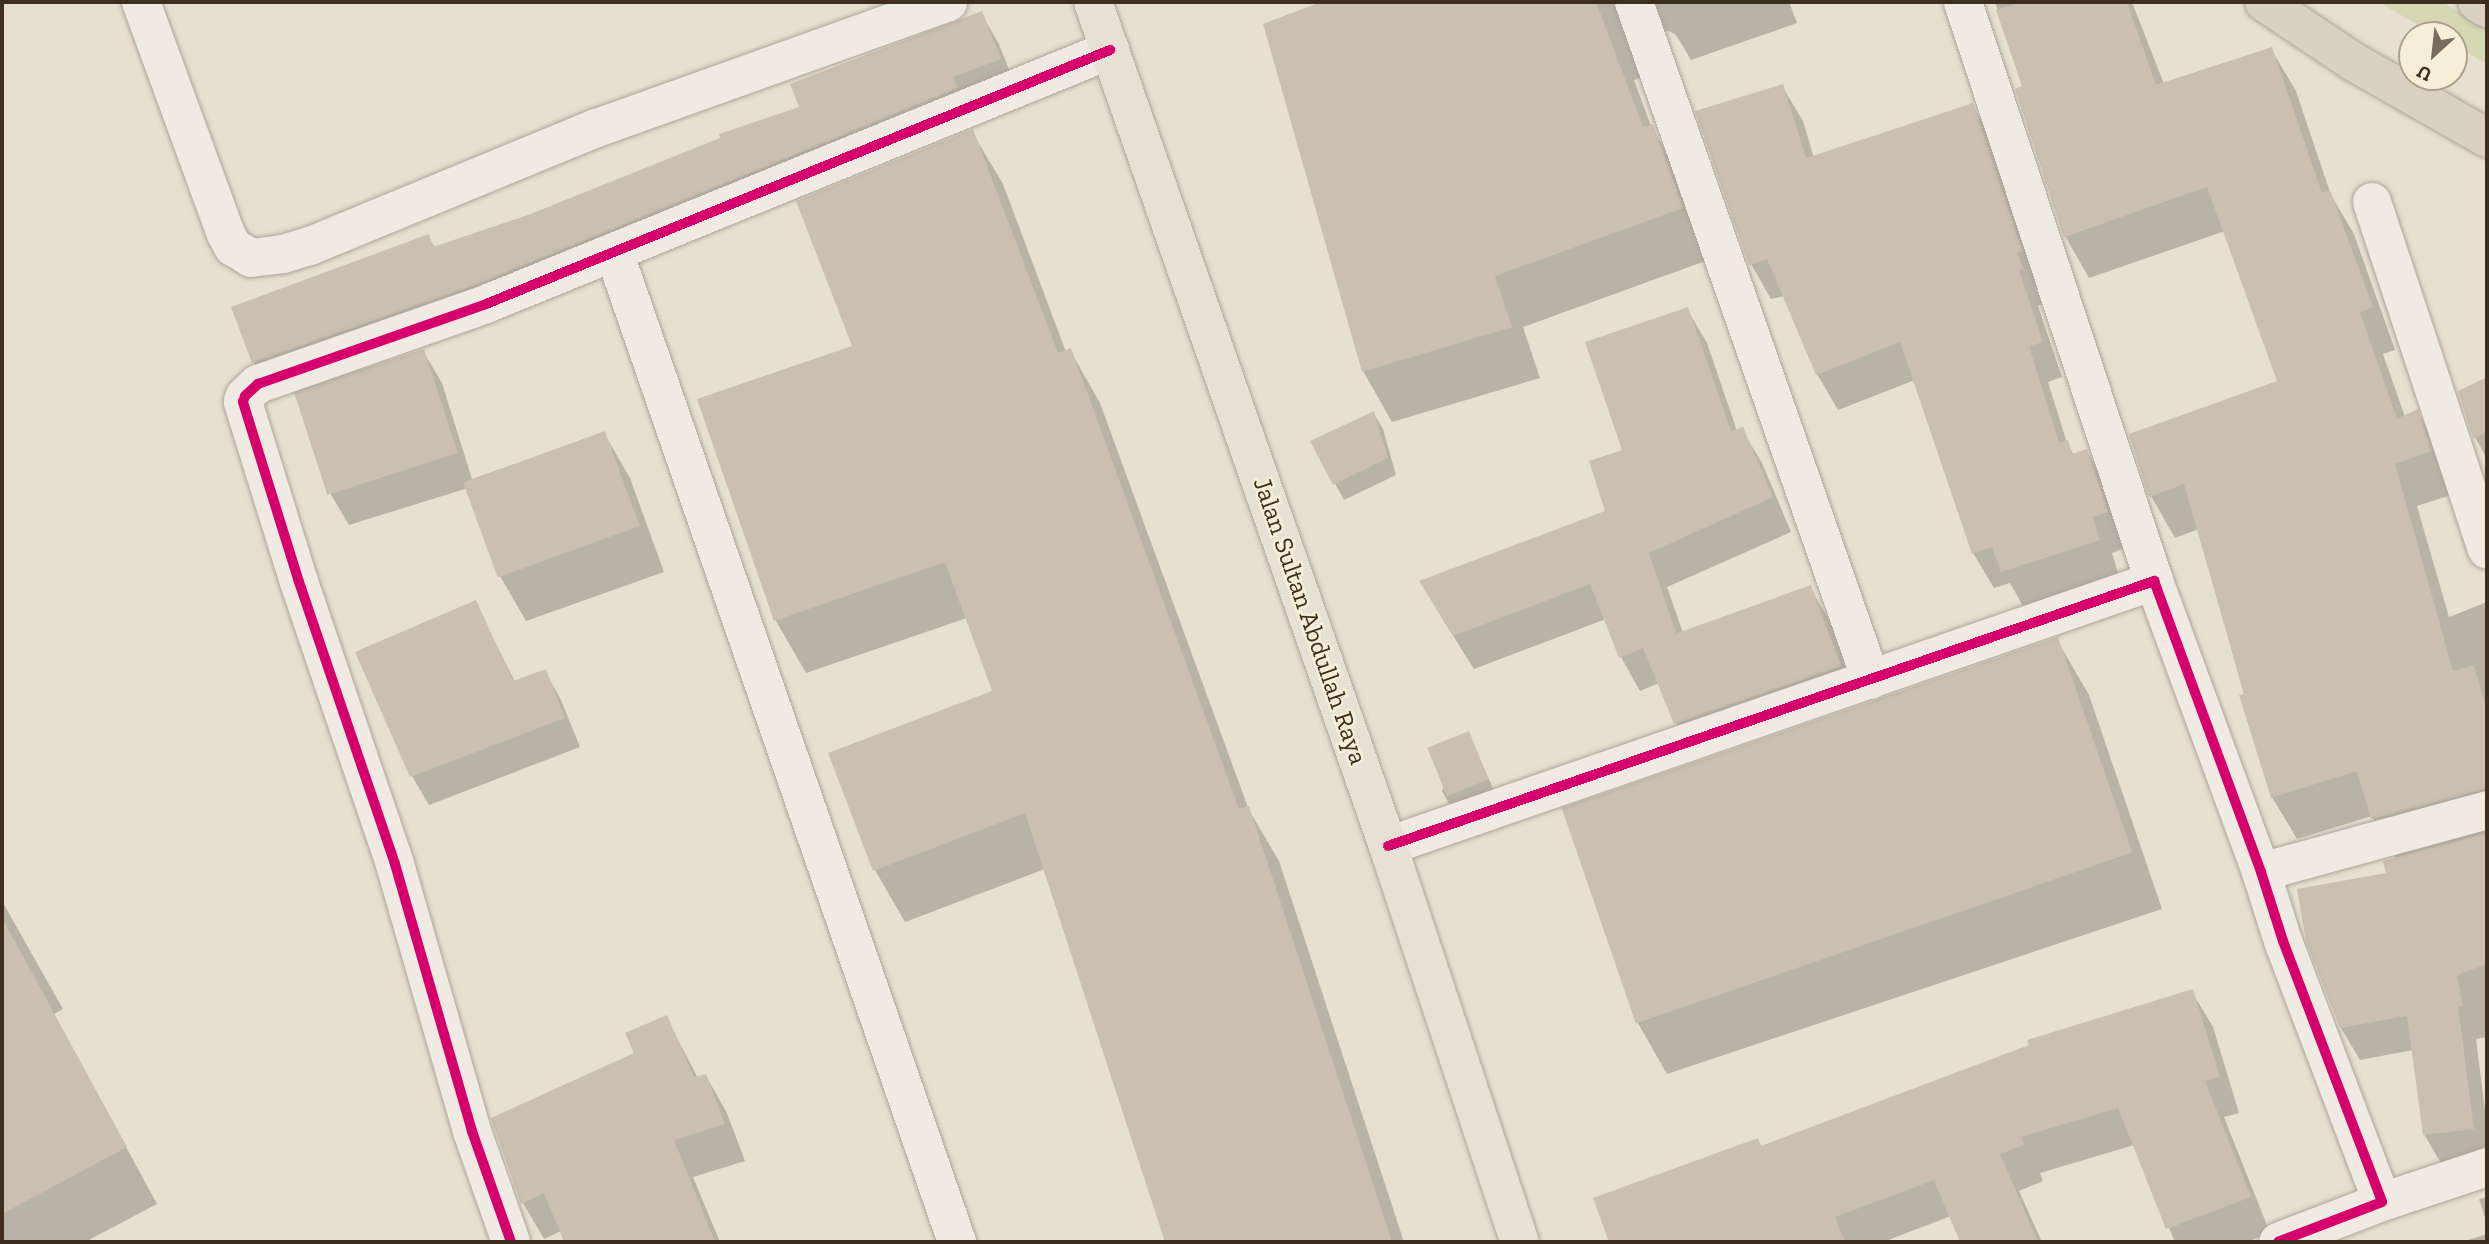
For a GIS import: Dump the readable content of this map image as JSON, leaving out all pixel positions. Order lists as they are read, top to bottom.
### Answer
{
  "streets": {
    "main road": ["Jalan Sultan Abdullah Raya"]
  },
  "north": "bottom left"
}
